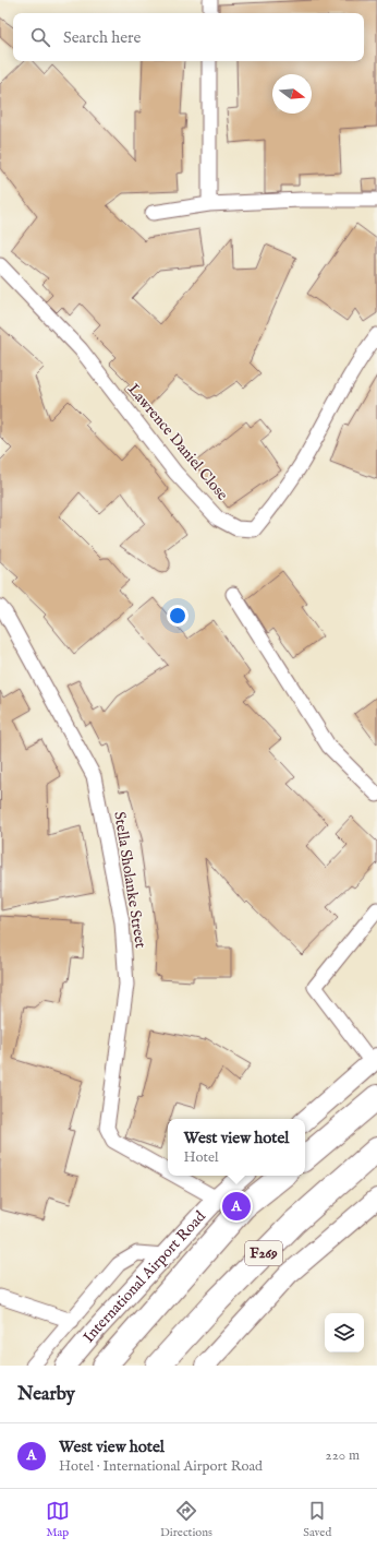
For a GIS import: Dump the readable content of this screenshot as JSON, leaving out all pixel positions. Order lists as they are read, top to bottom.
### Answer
{
  "streets": {
    "highway": ["F269", "International Airport Road"],
    "street": ["Lawrence Daniel Close", "Stella Sholanke Street"]
  },
  "crossings": [
    ["Stella Sholanke Street", "International Airport Road"]
  ],
  "north": "right",
  "page": {
    "search": "Search here",
    "popup": ["West view hotel", "Hotel"],
    "pins": "A",
    "heading": "Nearby",
    "list": [
      {
        "mark": "A",
        "name": "West view hotel",
        "note": "Hotel · International Airport Road",
        "value": "220 m"
      }
    ],
    "nav": ["Map", "Directions", "Saved"]
  }
}
